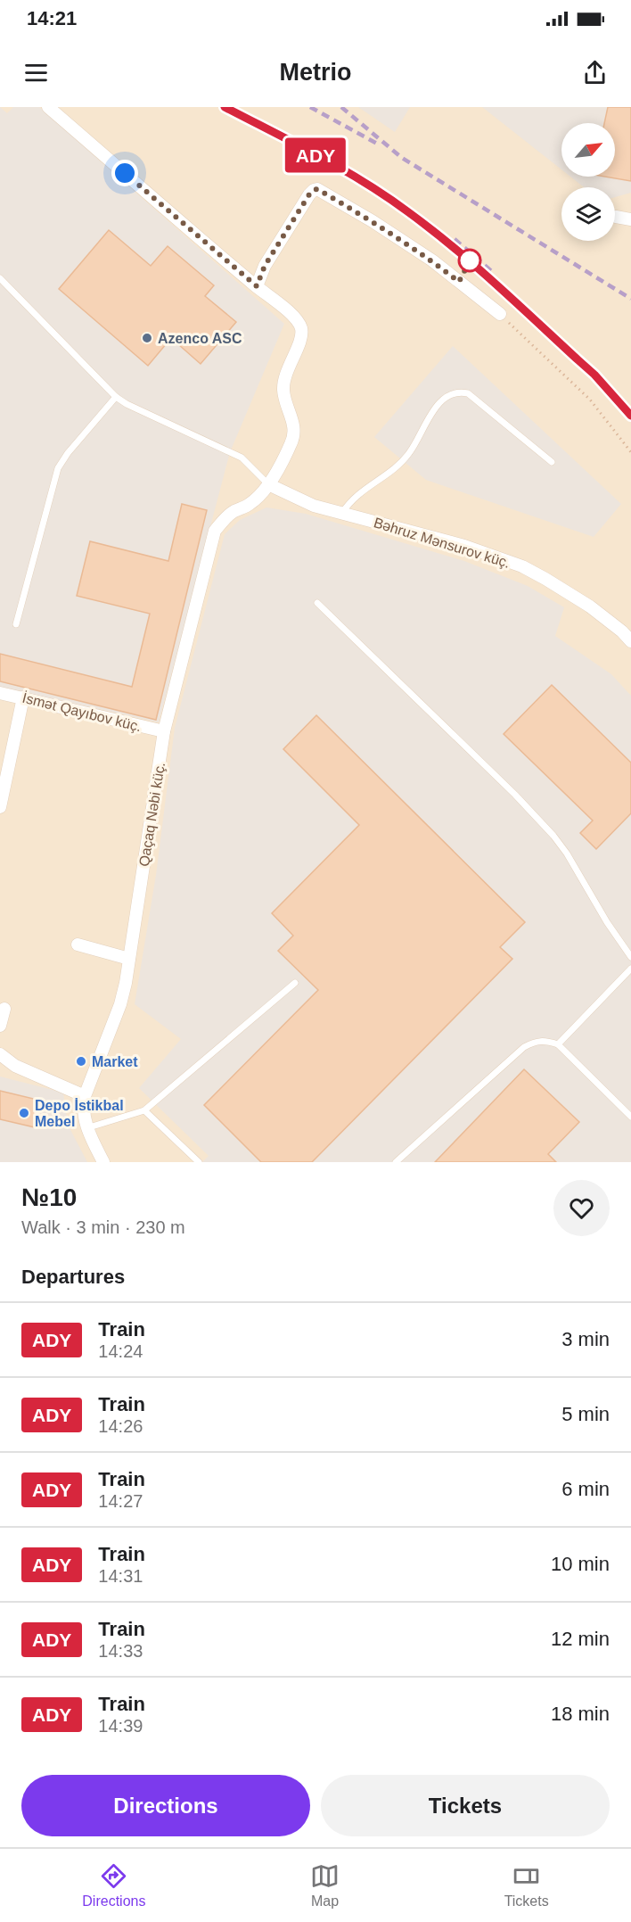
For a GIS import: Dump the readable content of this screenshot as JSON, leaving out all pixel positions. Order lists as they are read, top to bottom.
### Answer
{
  "streets": {
    "street": ["Bəhruz Mənsurov küç.", "İsmət Qayıbov küç.", "Qaçaq Nəbi küç."]
  },
  "crossings": [
    ["Bəhruz Mənsurov küç.", "Qaçaq Nəbi küç."],
    ["İsmət Qayıbov küç.", "Qaçaq Nəbi küç."]
  ],
  "places": ["Azenco ASC", "Market", "Depo İstikbal Mebel"],
  "north": "top right",
  "page": {
    "status": "14:21",
    "header": "Metrio",
    "on_map": "ADY",
    "heading": [
      ["№10", "Walk · 3 min · 230 m"],
      "Departures"
    ],
    "list": [
      {
        "mark": "ADY",
        "name": "Train",
        "note": "14:24",
        "value": "3 min"
      },
      {
        "mark": "ADY",
        "name": "Train",
        "note": "14:26",
        "value": "5 min"
      },
      {
        "mark": "ADY",
        "name": "Train",
        "note": "14:27",
        "value": "6 min"
      },
      {
        "mark": "ADY",
        "name": "Train",
        "note": "14:31",
        "value": "10 min"
      },
      {
        "mark": "ADY",
        "name": "Train",
        "note": "14:33",
        "value": "12 min"
      },
      {
        "mark": "ADY",
        "name": "Train",
        "note": "14:39",
        "value": "18 min"
      }
    ],
    "buttons": ["Directions", "Tickets"],
    "tabs": ["Directions", "Map", "Tickets"]
  }
}
